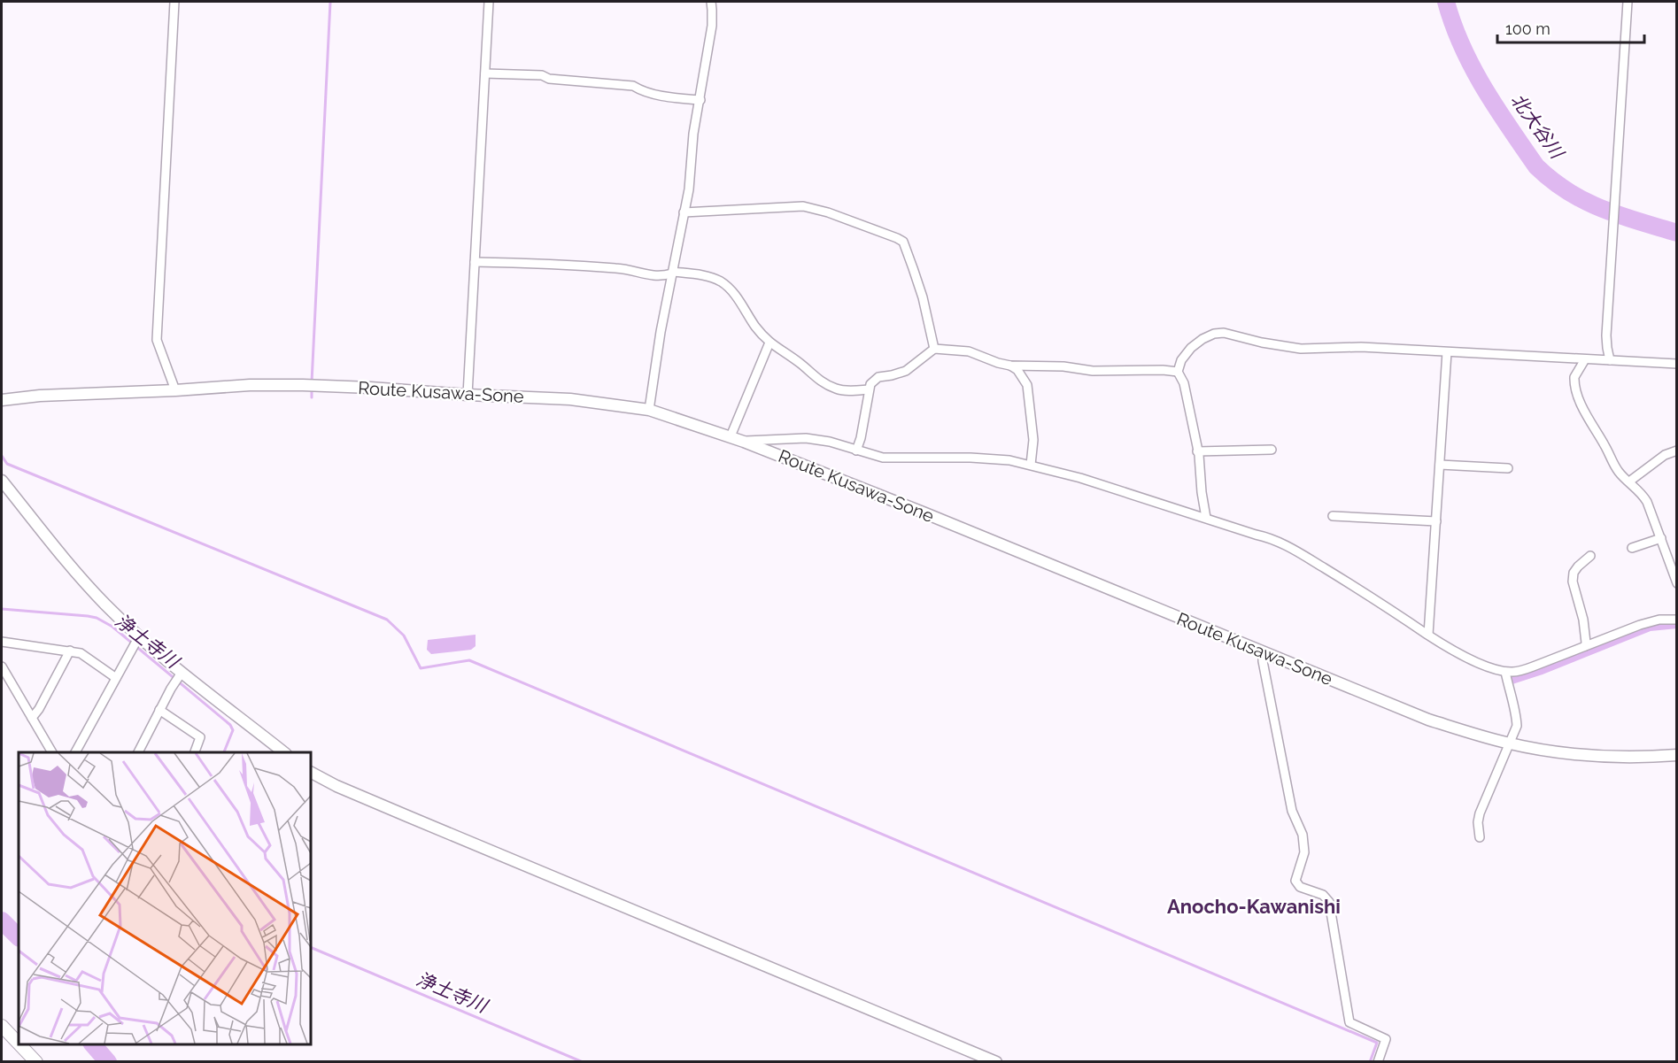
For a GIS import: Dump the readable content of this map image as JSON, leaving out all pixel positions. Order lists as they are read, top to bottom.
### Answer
{
  "streets": {
    "main road": ["Route Kusawa-Sone"]
  },
  "districts": ["Anocho-Kawanishi"],
  "water": ["北大谷川", "浄土寺川"],
  "scale_bar": "100 m"
}
